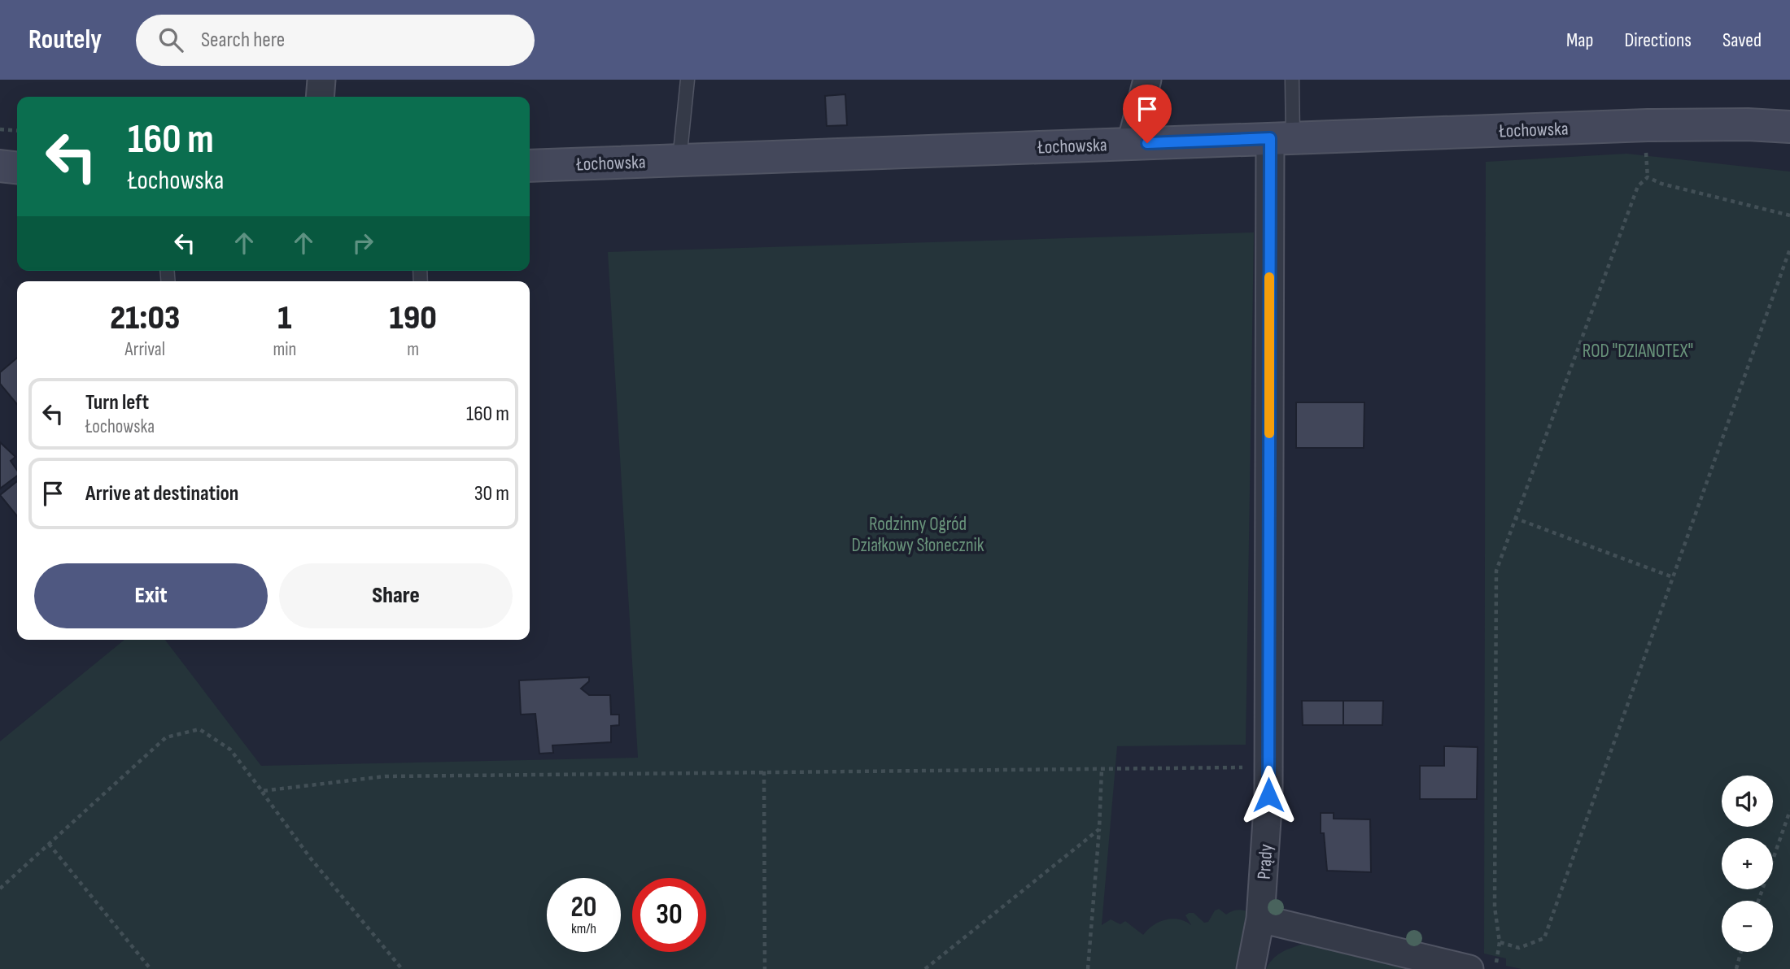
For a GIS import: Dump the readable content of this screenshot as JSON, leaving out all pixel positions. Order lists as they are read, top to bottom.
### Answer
{
  "streets": {
    "main road": ["Łochowska"],
    "street": ["Prądy"]
  },
  "crossings": [
    ["Łochowska", "Prądy"]
  ],
  "parks": ["ROD \"DZIANOTEX\"", "Rodzinny Ogród Działkowy Słonecznik"],
  "page": {
    "header": "Routely",
    "search": "Search here",
    "nav": ["Map", "Directions", "Saved"],
    "turn": ["160 m", "Łochowska"],
    "eta": [
      "21:03",
      "Arrival",
      "1",
      "min",
      "190",
      "m"
    ],
    "list": [
      {
        "name": "Turn left",
        "note": "Łochowska",
        "value": "160 m"
      },
      {
        "name": "Arrive at destination",
        "value": "30 m"
      }
    ],
    "buttons": ["Exit", "Share"],
    "map_buttons": ["+", "−"],
    "speed": "20 km/h",
    "limit": "30"
  }
}
